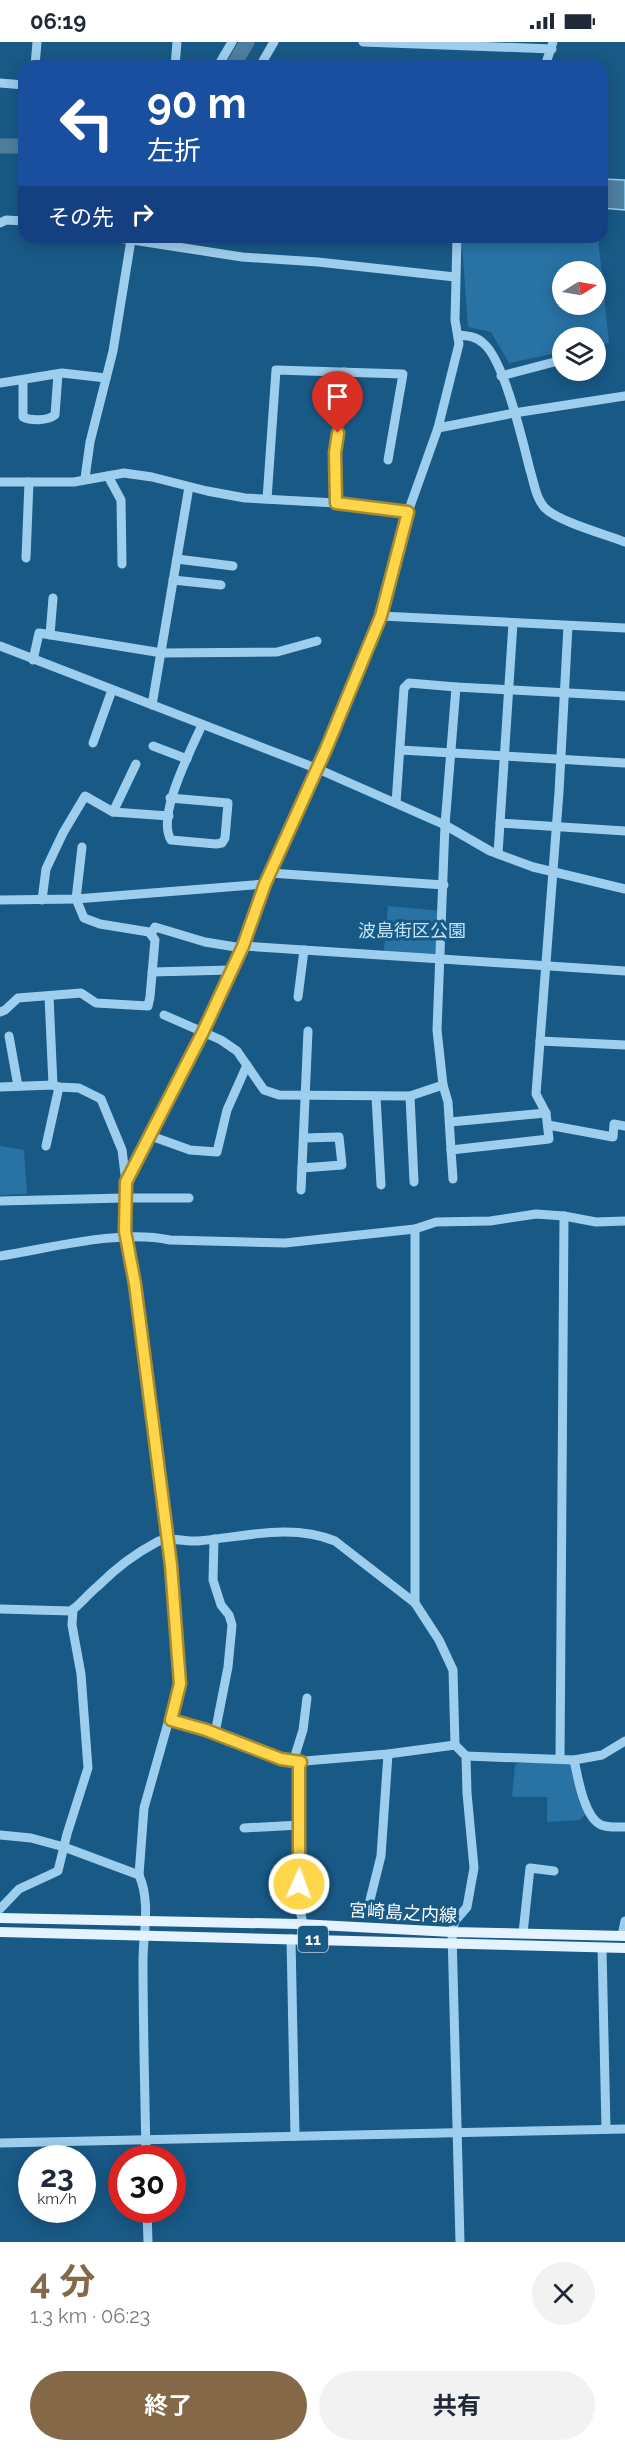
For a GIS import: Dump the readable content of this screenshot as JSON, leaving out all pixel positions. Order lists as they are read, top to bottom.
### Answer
{
  "streets": {
    "main road": ["宮崎島之内線", "11"]
  },
  "parks": ["波島街区公園"],
  "north": "right",
  "page": {
    "status": "06:19",
    "turn": ["90 m", "左折"],
    "then": "その先",
    "speed": "23 km/h",
    "limit": "30",
    "heading": ["4 分", "1.3 km · 06:23"],
    "buttons": ["終了", "共有"]
  }
}
